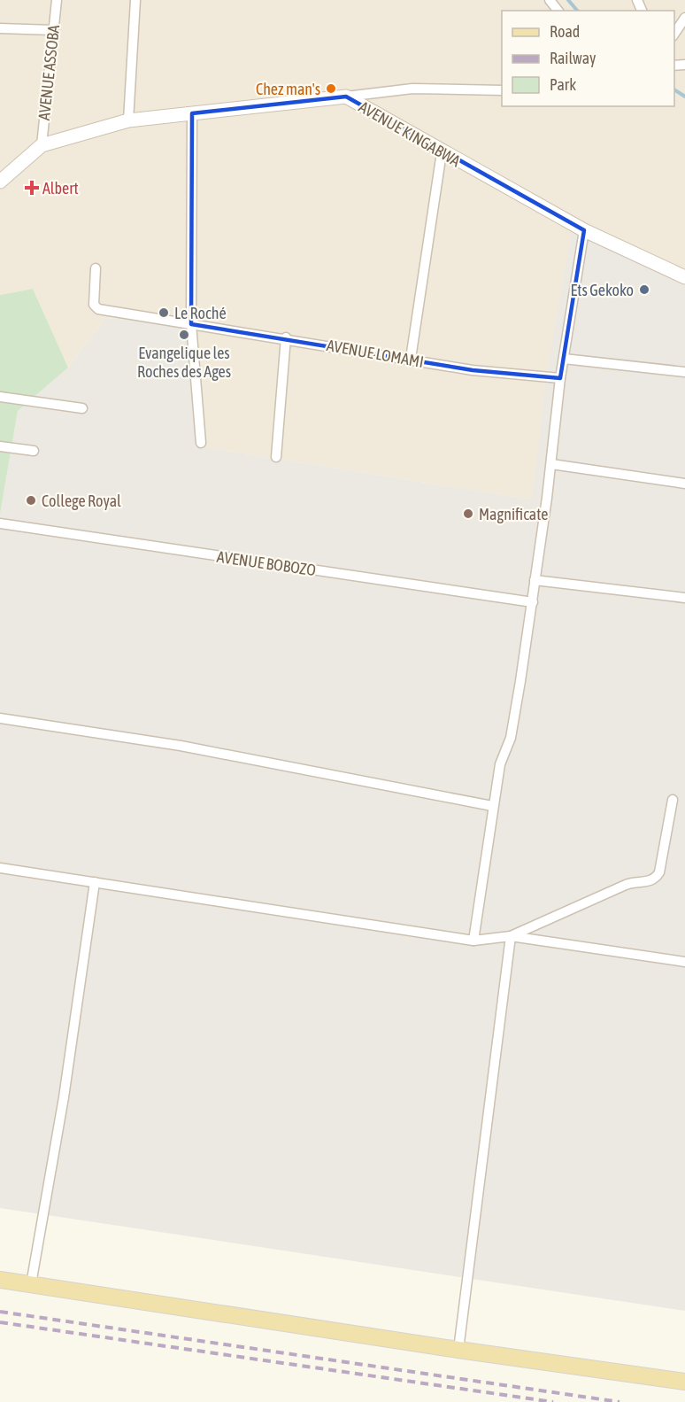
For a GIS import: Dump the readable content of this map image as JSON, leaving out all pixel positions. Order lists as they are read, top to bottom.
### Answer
{
  "streets": {
    "street": [
      "AVENUE ASSOBA",
      "AVENUE KINGABWA",
      "AVENUE LOMAMI",
      "AVENUE BOBOZO"
    ]
  },
  "crossings": [
    ["AVENUE ASSOBA", "AVENUE KINGABWA"]
  ],
  "places": {
    "other": [
      "Chez man's",
      "Ets Gekoko",
      "Le Roché",
      "Evangelique les Roches des Ages",
      "College Royal",
      "Magnificate"
    ],
    "health": ["Albert"]
  },
  "legend": ["Road", "Railway", "Park"]
}
